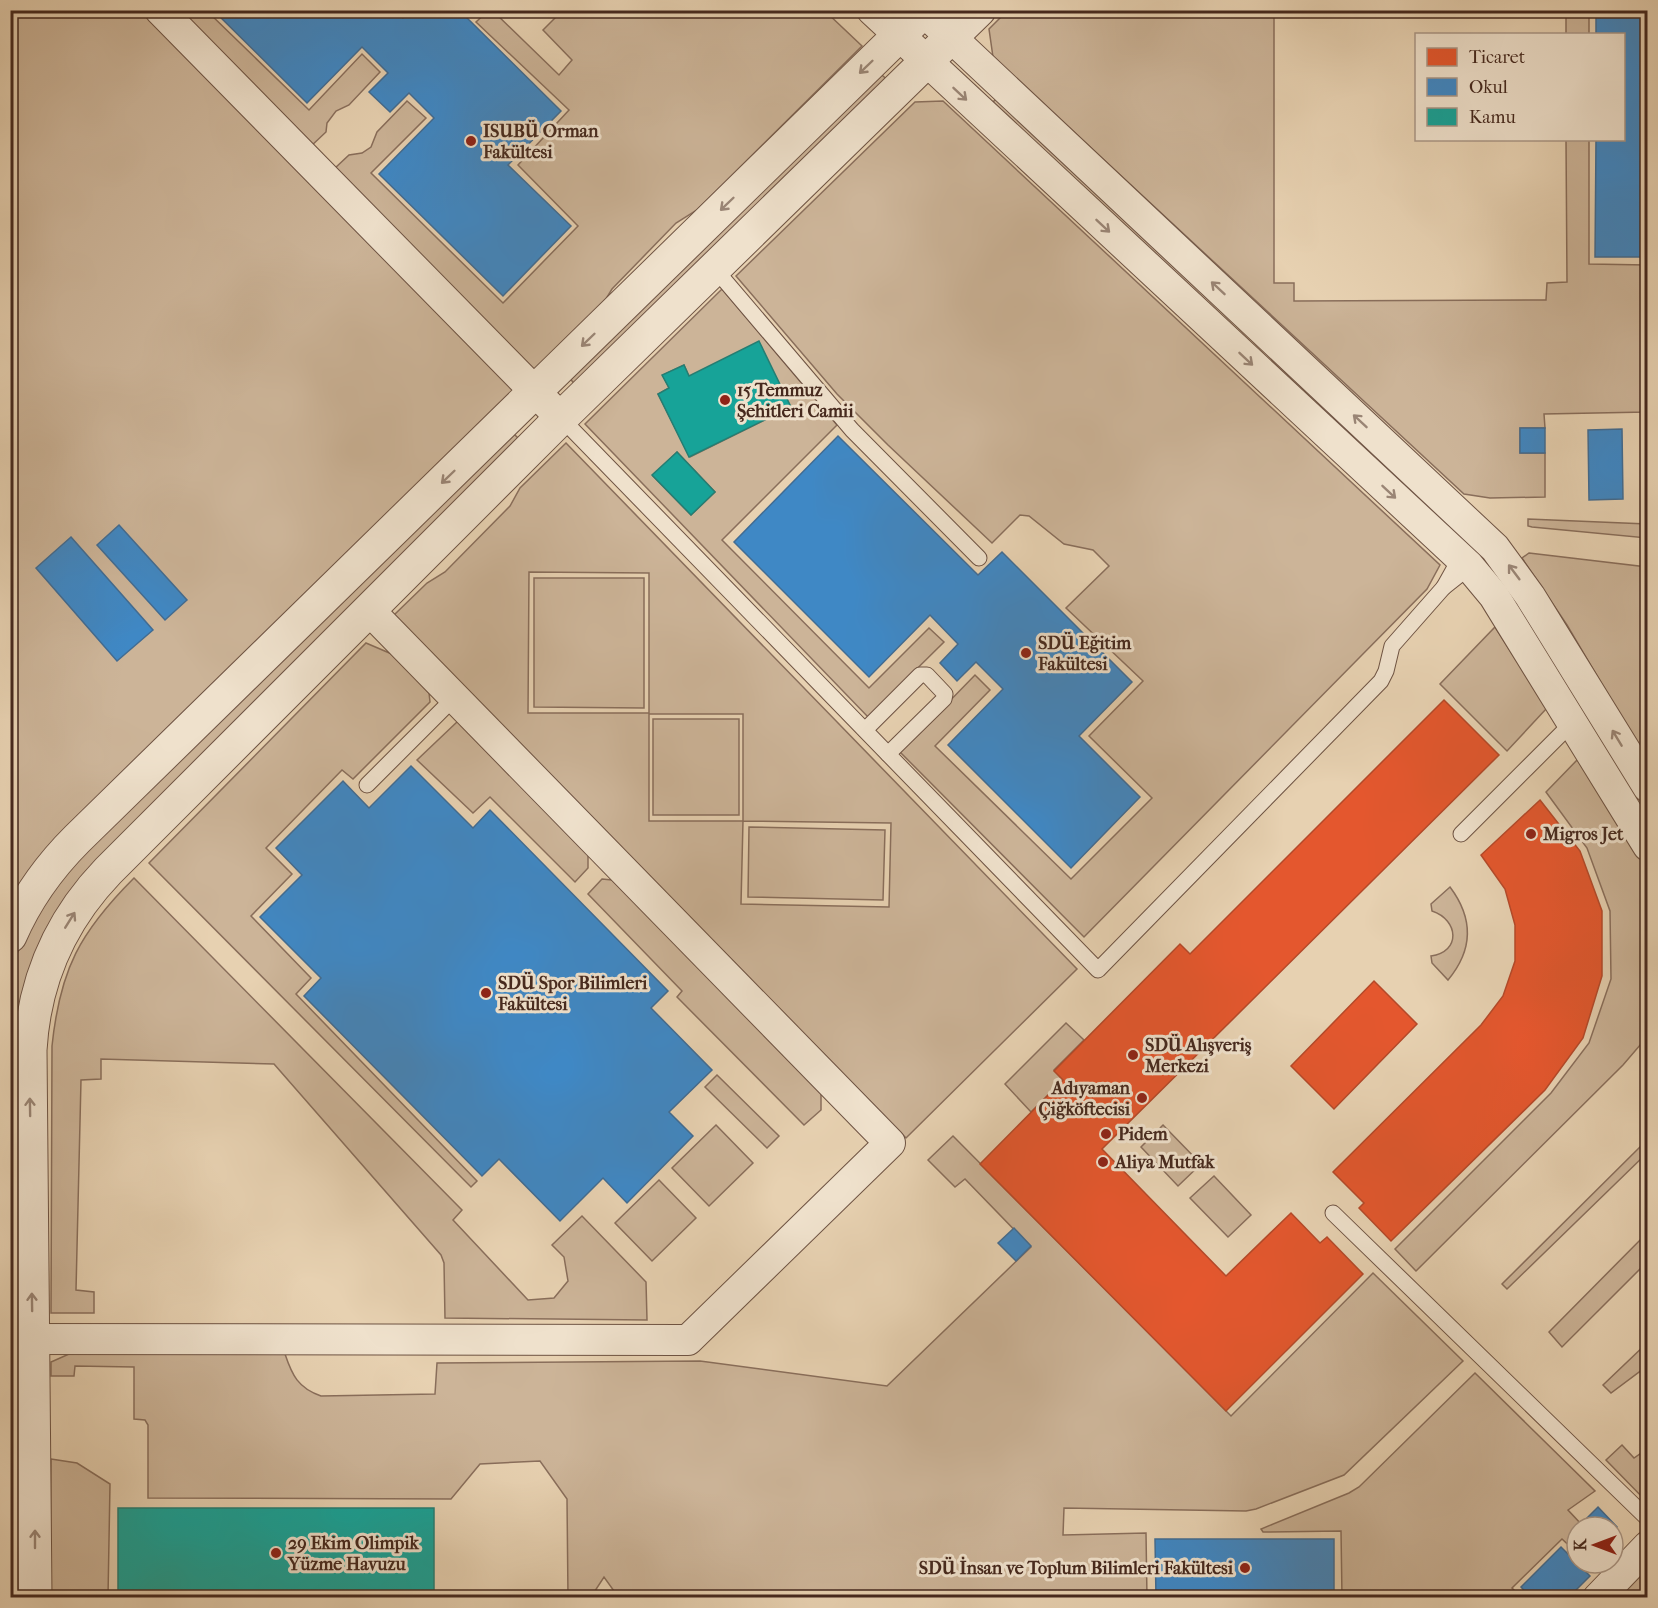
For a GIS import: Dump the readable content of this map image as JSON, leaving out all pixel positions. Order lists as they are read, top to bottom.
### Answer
{
  "places": [
    "ISUBÜ Orman Fakültesi",
    "15 Temmuz Şehitleri Camii",
    "SDÜ Eğitim Fakültesi",
    "Migros Jet",
    "SDÜ Spor Bilimleri Fakültesi",
    "SDÜ Alışveriş Merkezi",
    "Adıyaman Çiğköftecisi",
    "Pidem",
    "Aliya Mutfak",
    "29 Ekim Olimpik Yüzme Havuzu",
    "SDÜ İnsan ve Toplum Bilimleri Fakültesi"
  ],
  "legend": ["Ticaret", "Okul", "Kamu"],
  "north": "left"
}
